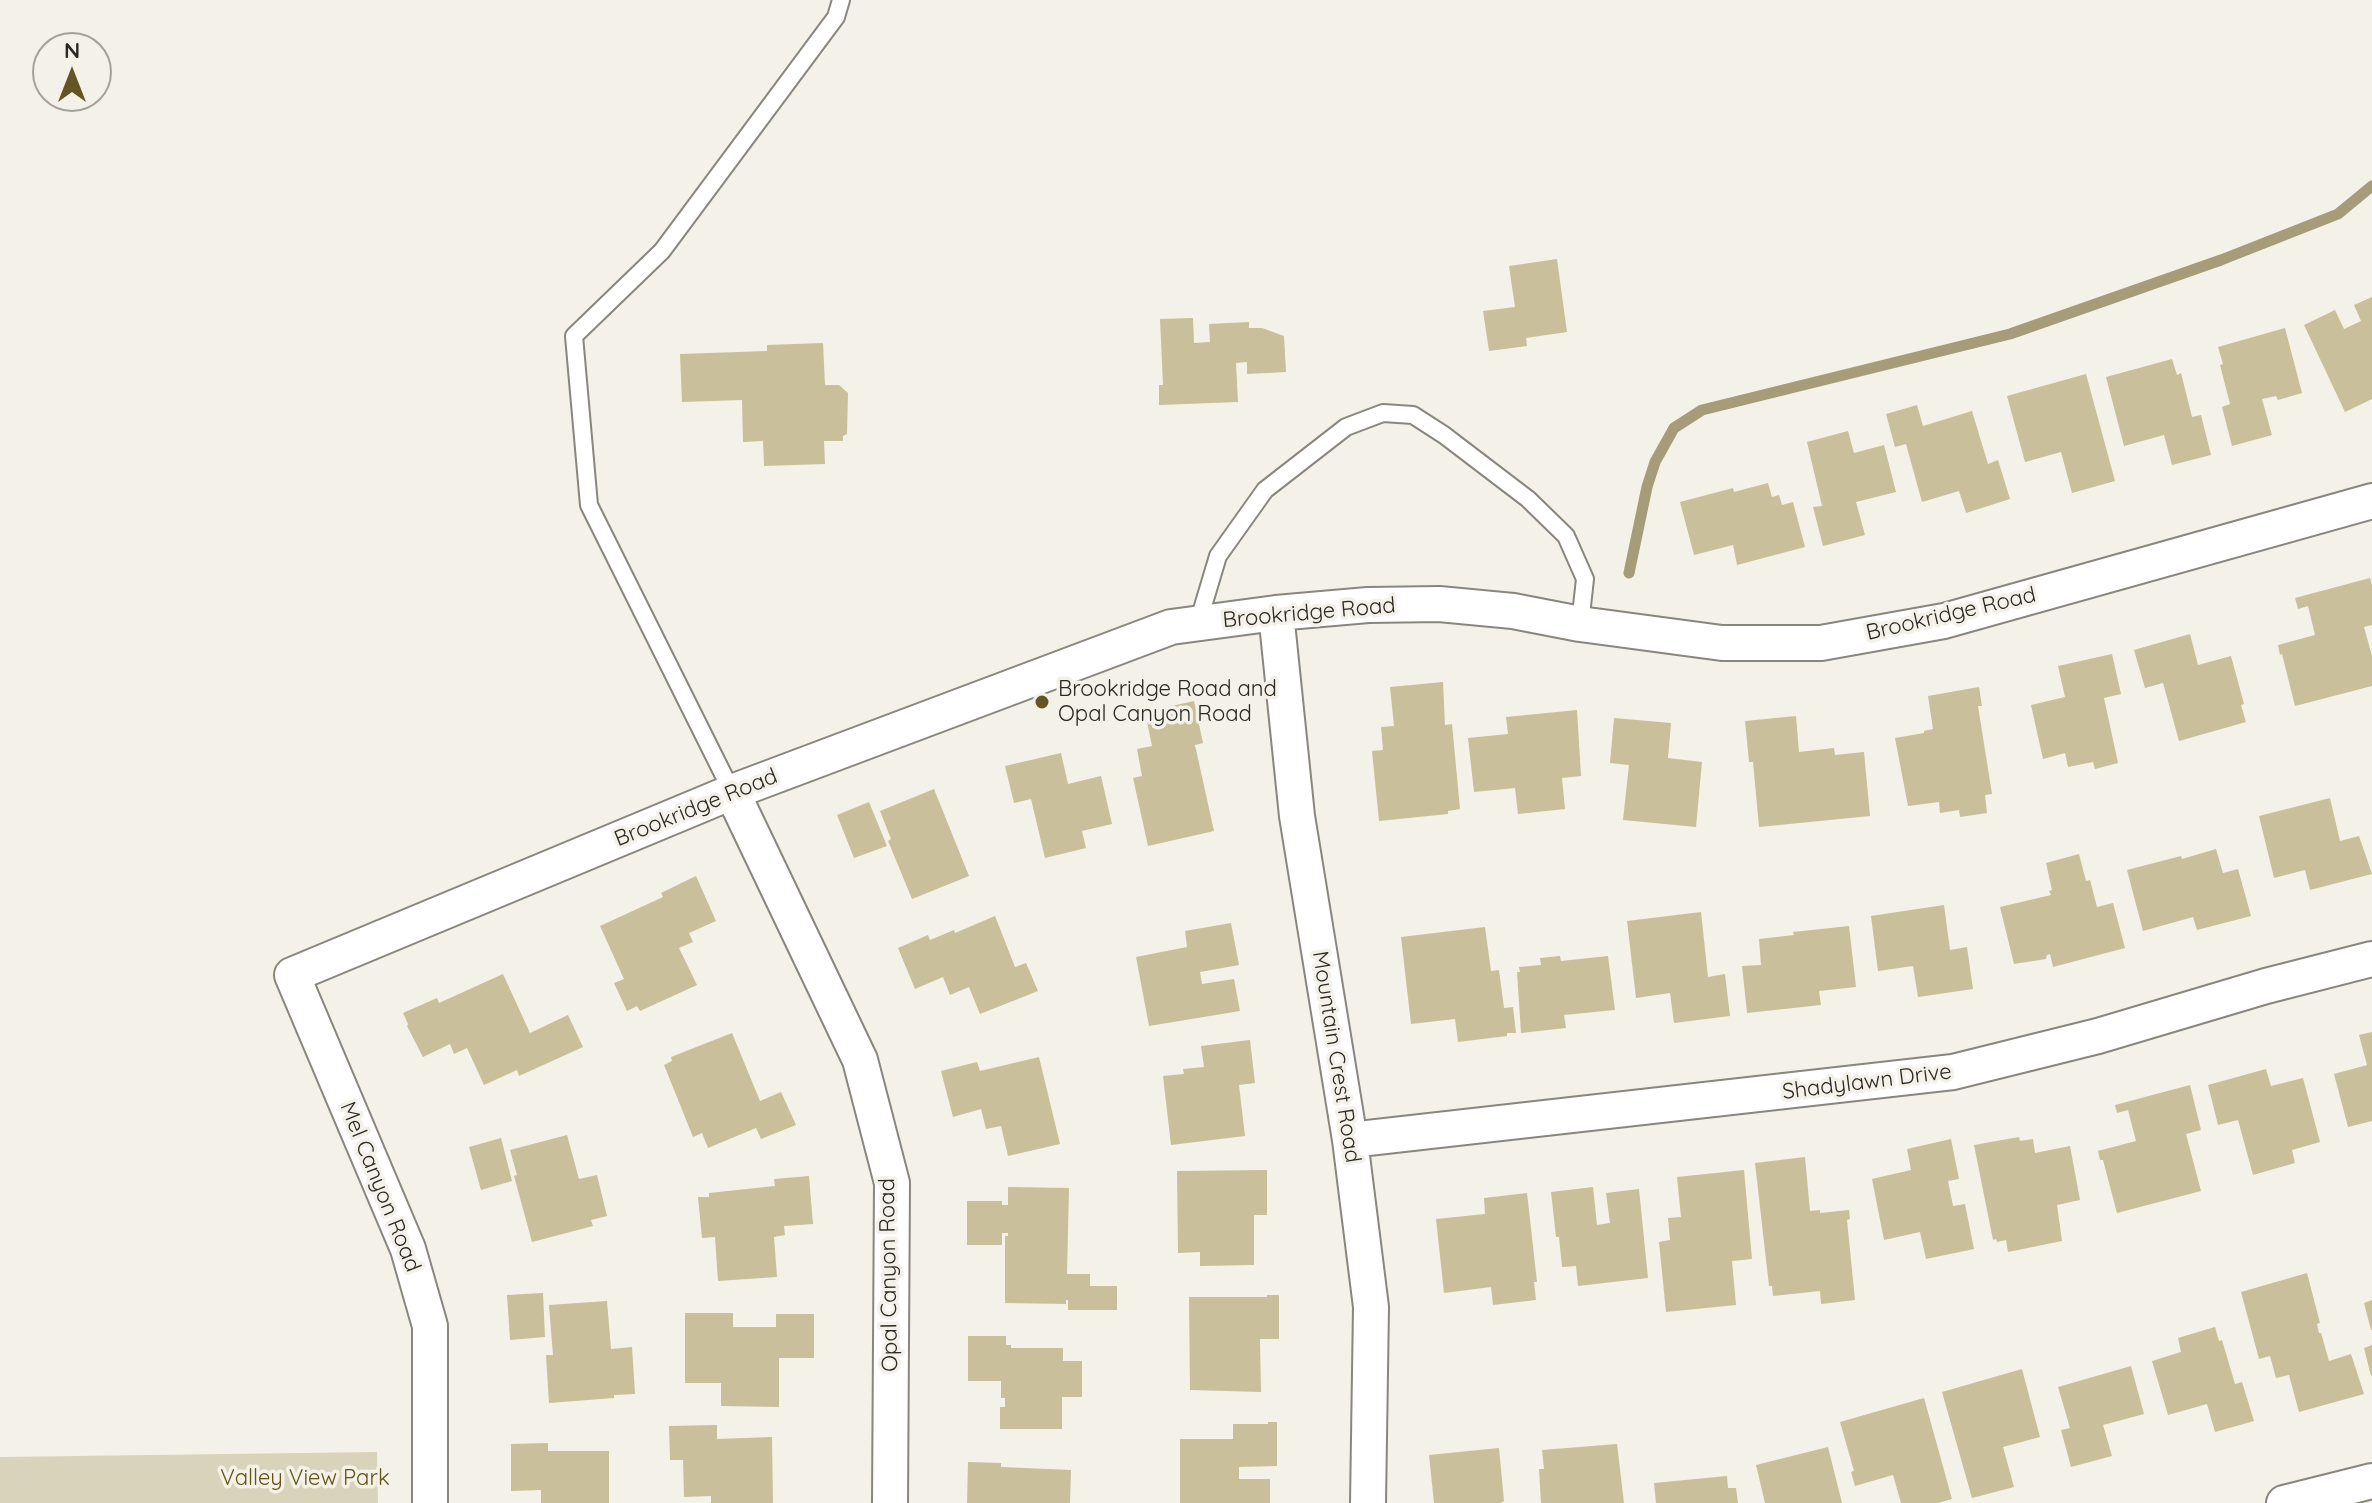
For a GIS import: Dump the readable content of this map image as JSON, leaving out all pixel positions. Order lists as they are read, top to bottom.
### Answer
{
  "streets": {
    "street": [
      "Brookridge Road",
      "Mountain Crest Road",
      "Shadylawn Drive",
      "Mel Canyon Road",
      "Opal Canyon Road"
    ]
  },
  "crossings": [
    ["Brookridge Road", "Mountain Crest Road"],
    ["Brookridge Road", "Mel Canyon Road"],
    ["Brookridge Road", "Opal Canyon Road"],
    ["Mountain Crest Road", "Shadylawn Drive"]
  ],
  "parks": ["Valley View Park"],
  "places": ["Brookridge Road and Opal Canyon Road"],
  "north": "top"
}
